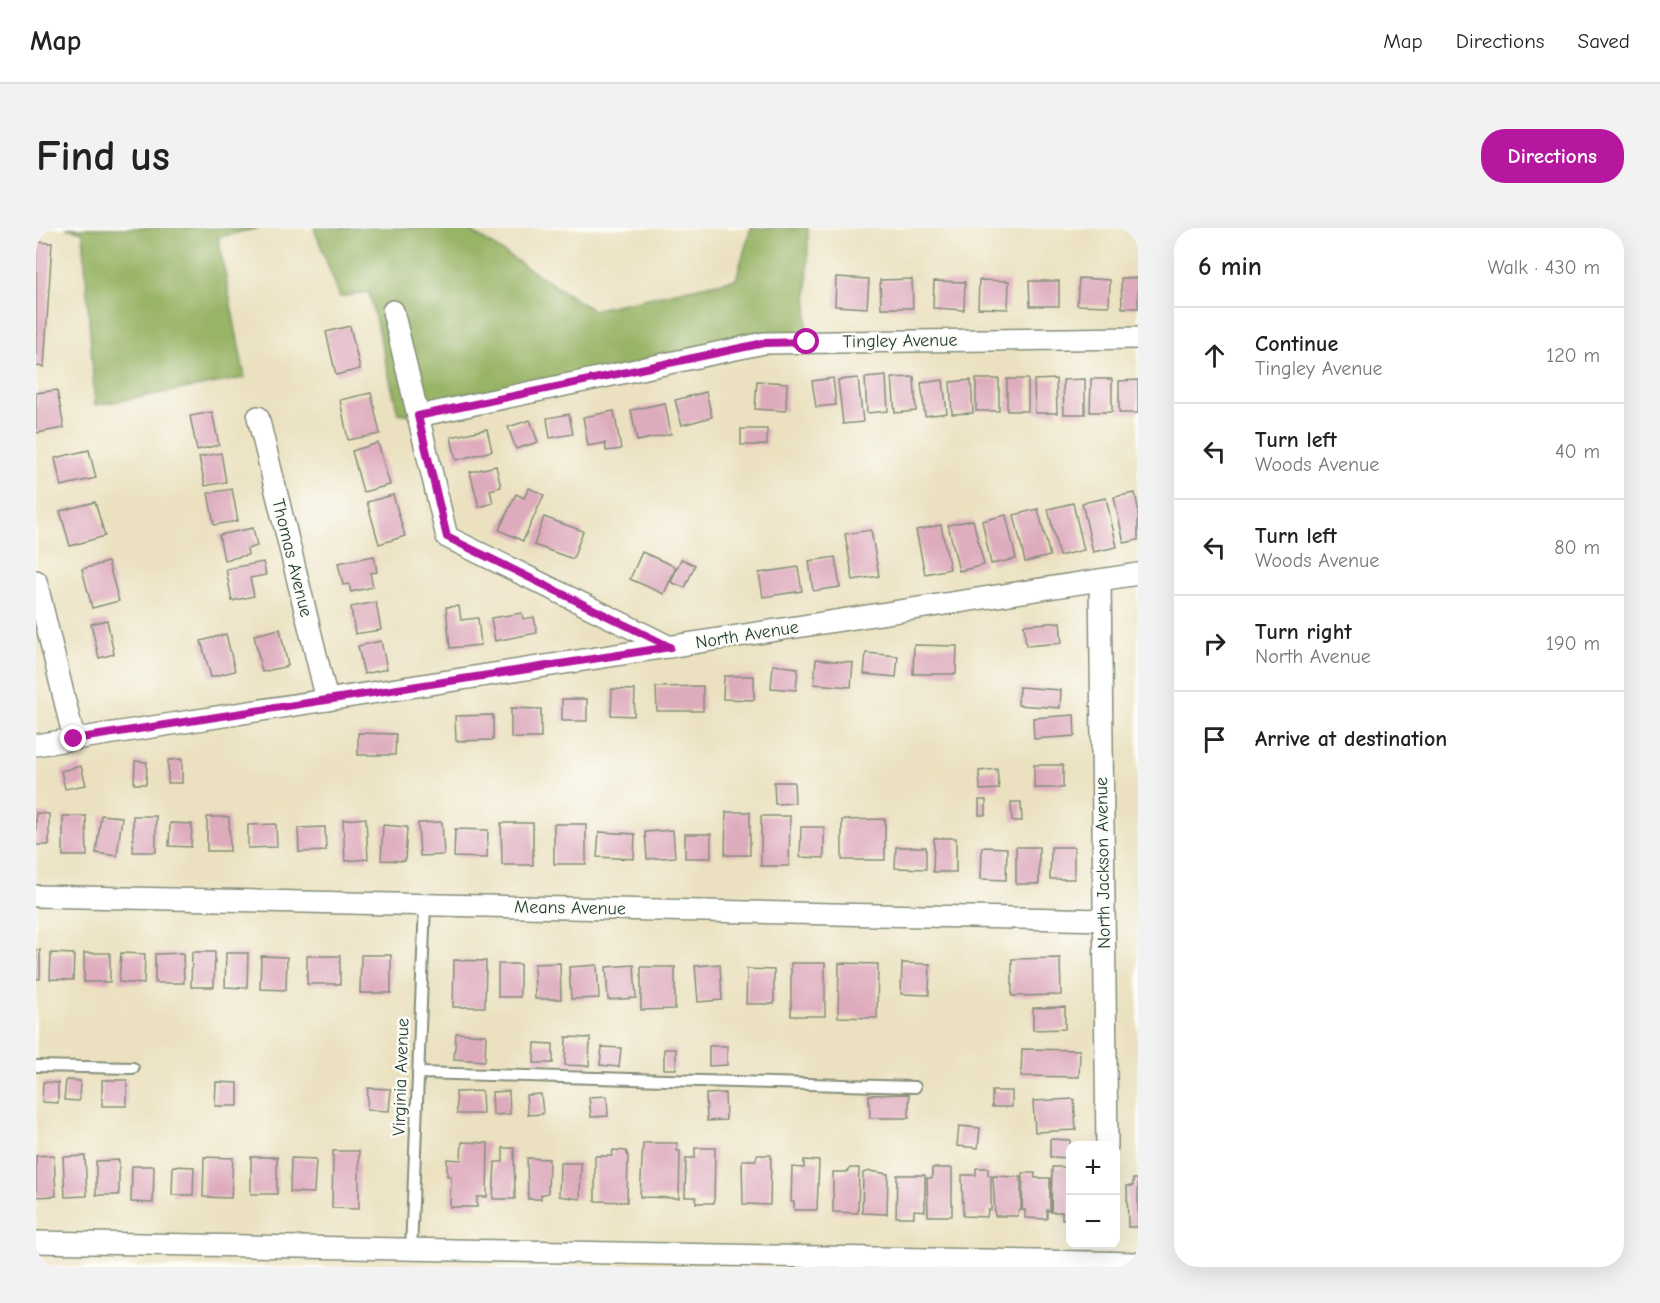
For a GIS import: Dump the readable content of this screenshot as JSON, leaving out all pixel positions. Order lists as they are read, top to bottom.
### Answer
{
  "streets": {
    "street": [
      "Tingley Avenue",
      "Thomas Avenue",
      "North Avenue",
      "North Jackson Avenue",
      "Means Avenue"
    ],
    "lane": ["Virginia Avenue"]
  },
  "crossings": [
    ["Thomas Avenue", "North Avenue"],
    ["North Avenue", "North Jackson Avenue"],
    ["North Jackson Avenue", "Means Avenue"],
    ["Means Avenue", "Virginia Avenue"]
  ],
  "page": {
    "header": "Map",
    "nav": ["Map", "Directions", "Saved"],
    "buttons": "Directions",
    "title": "Find us",
    "heading": ["6 min", "Walk · 430 m"],
    "list": [
      ["Continue", "Tingley Avenue", "120 m"],
      ["Turn left", "Woods Avenue", "40 m"],
      ["Turn left", "Woods Avenue", "80 m"],
      ["Turn right", "North Avenue", "190 m"],
      "Arrive at destination"
    ],
    "map_buttons": ["+", "−"]
  }
}
